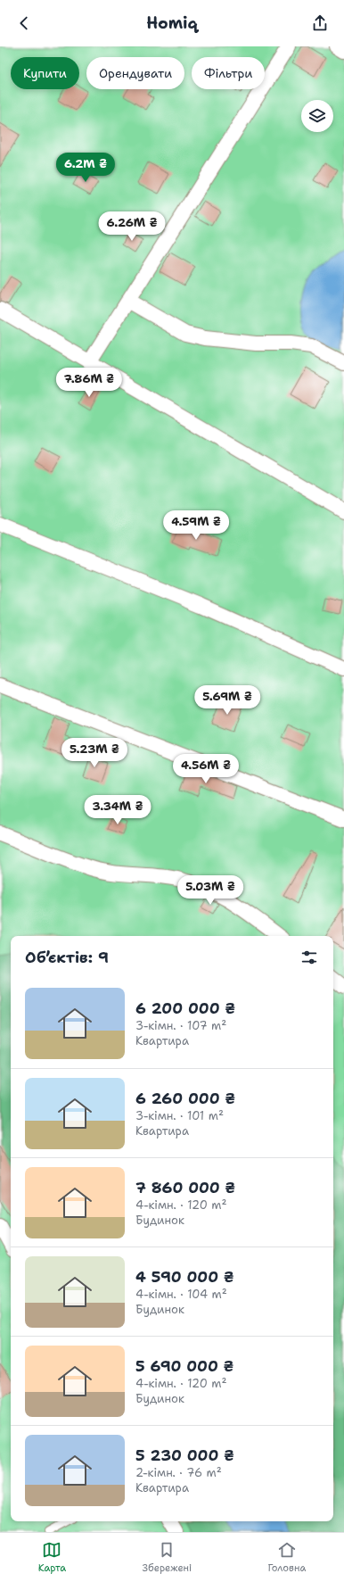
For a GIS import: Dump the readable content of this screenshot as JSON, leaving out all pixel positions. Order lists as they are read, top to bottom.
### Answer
{
  "page": {
    "header": "Homiq",
    "chip": ["Купити", "Орендувати", "Фільтри"],
    "price": [
      "6.2M ₴",
      "6.26M ₴",
      "7.86M ₴",
      "4.59M ₴",
      "5.69M ₴",
      "5.23M ₴",
      "4.56M ₴",
      "3.34M ₴",
      "5.03M ₴"
    ],
    "heading": "Об’єктів: 9",
    "list": [
      {
        "name": "6 200 000 ₴",
        "note": "3-кімн. · 107 m² · Квартира"
      },
      {
        "name": "6 260 000 ₴",
        "note": "3-кімн. · 101 m² · Квартира"
      },
      {
        "name": "7 860 000 ₴",
        "note": "4-кімн. · 120 m² · Будинок"
      },
      {
        "name": "4 590 000 ₴",
        "note": "4-кімн. · 104 m² · Будинок"
      },
      {
        "name": "5 690 000 ₴",
        "note": "4-кімн. · 120 m² · Будинок"
      },
      {
        "name": "5 230 000 ₴",
        "note": "2-кімн. · 76 m² · Квартира"
      }
    ],
    "tabs": ["Карта", "Збережені", "Головна"]
  }
}
